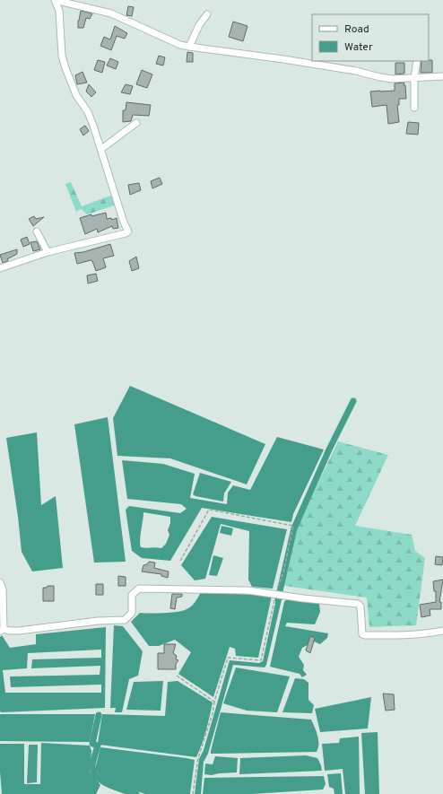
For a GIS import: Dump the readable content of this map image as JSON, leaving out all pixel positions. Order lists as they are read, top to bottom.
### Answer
{
  "legend": ["Road", "Water"]
}
